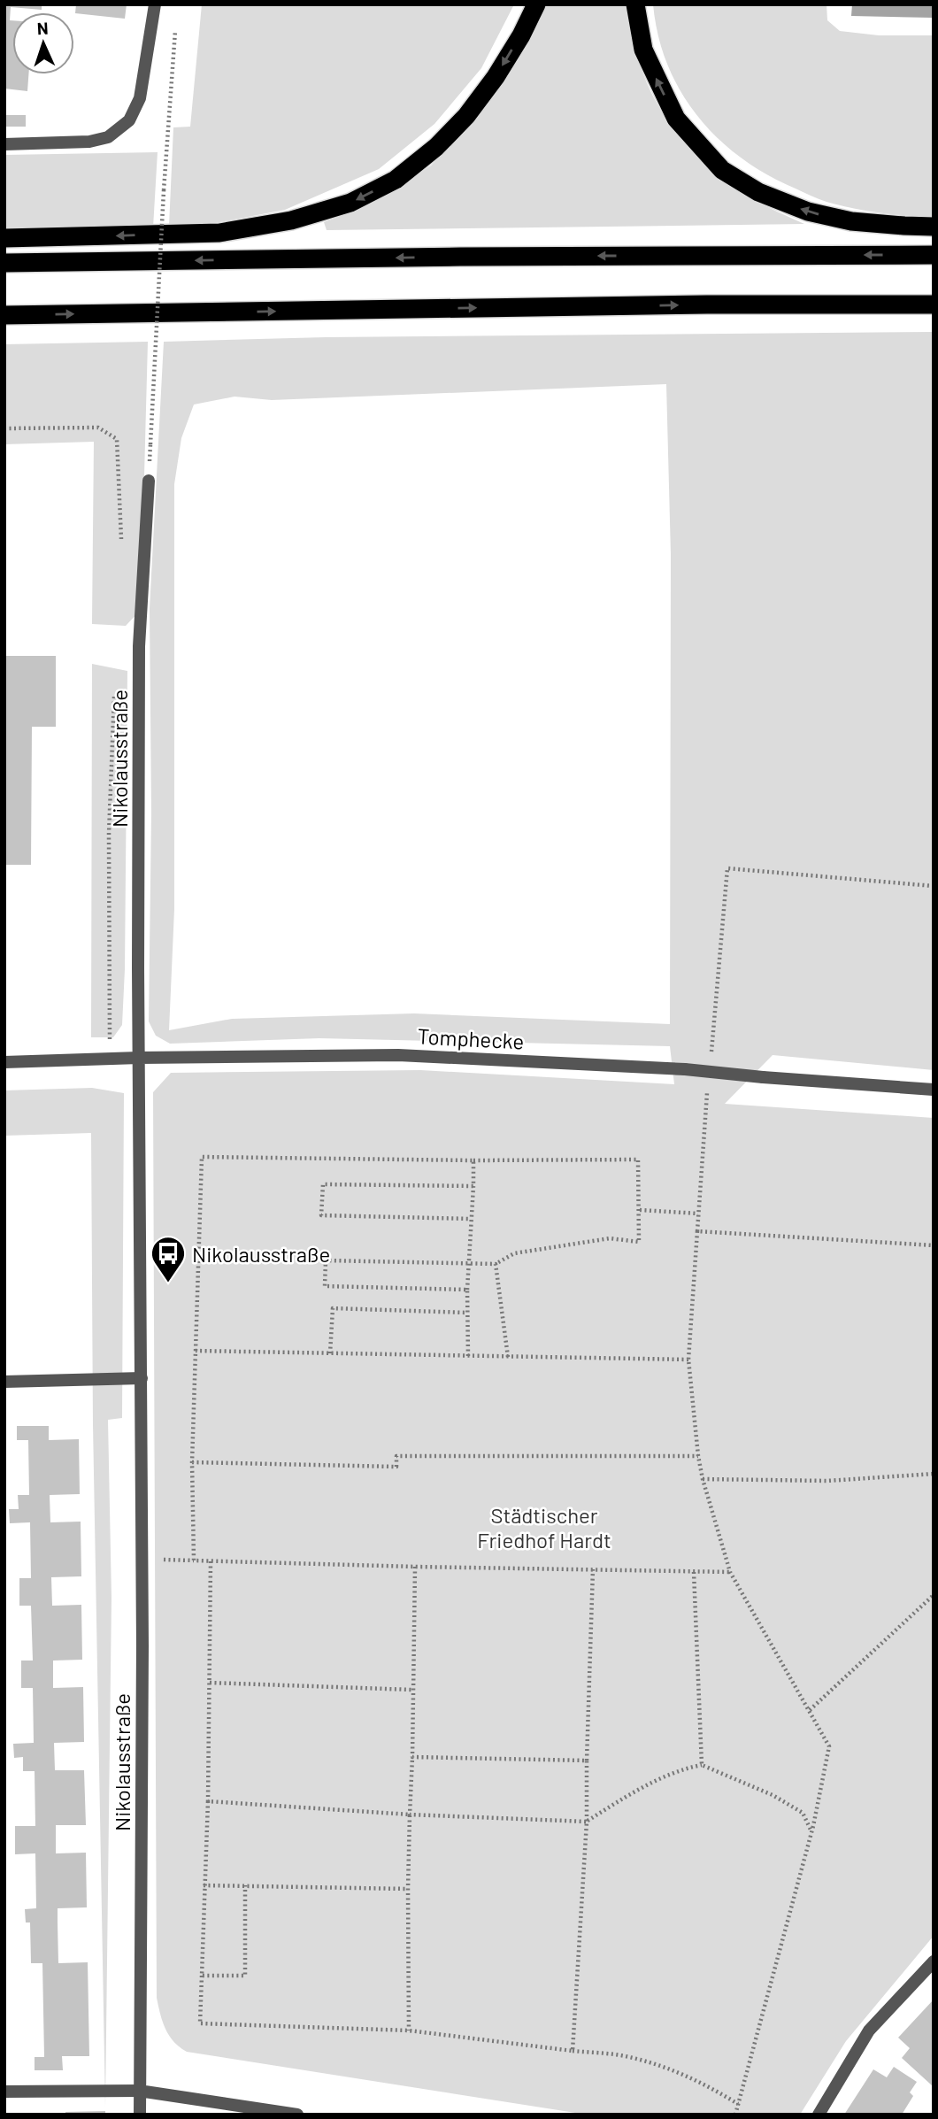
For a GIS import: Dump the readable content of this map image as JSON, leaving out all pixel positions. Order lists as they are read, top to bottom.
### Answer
{
  "streets": {
    "street": ["Nikolausstraße", "Tomphecke"]
  },
  "crossings": [
    ["Nikolausstraße", "Tomphecke"]
  ],
  "parks": ["Städtischer Friedhof Hardt"],
  "places": {
    "bus stop": ["Nikolausstraße"]
  },
  "north": "top"
}
